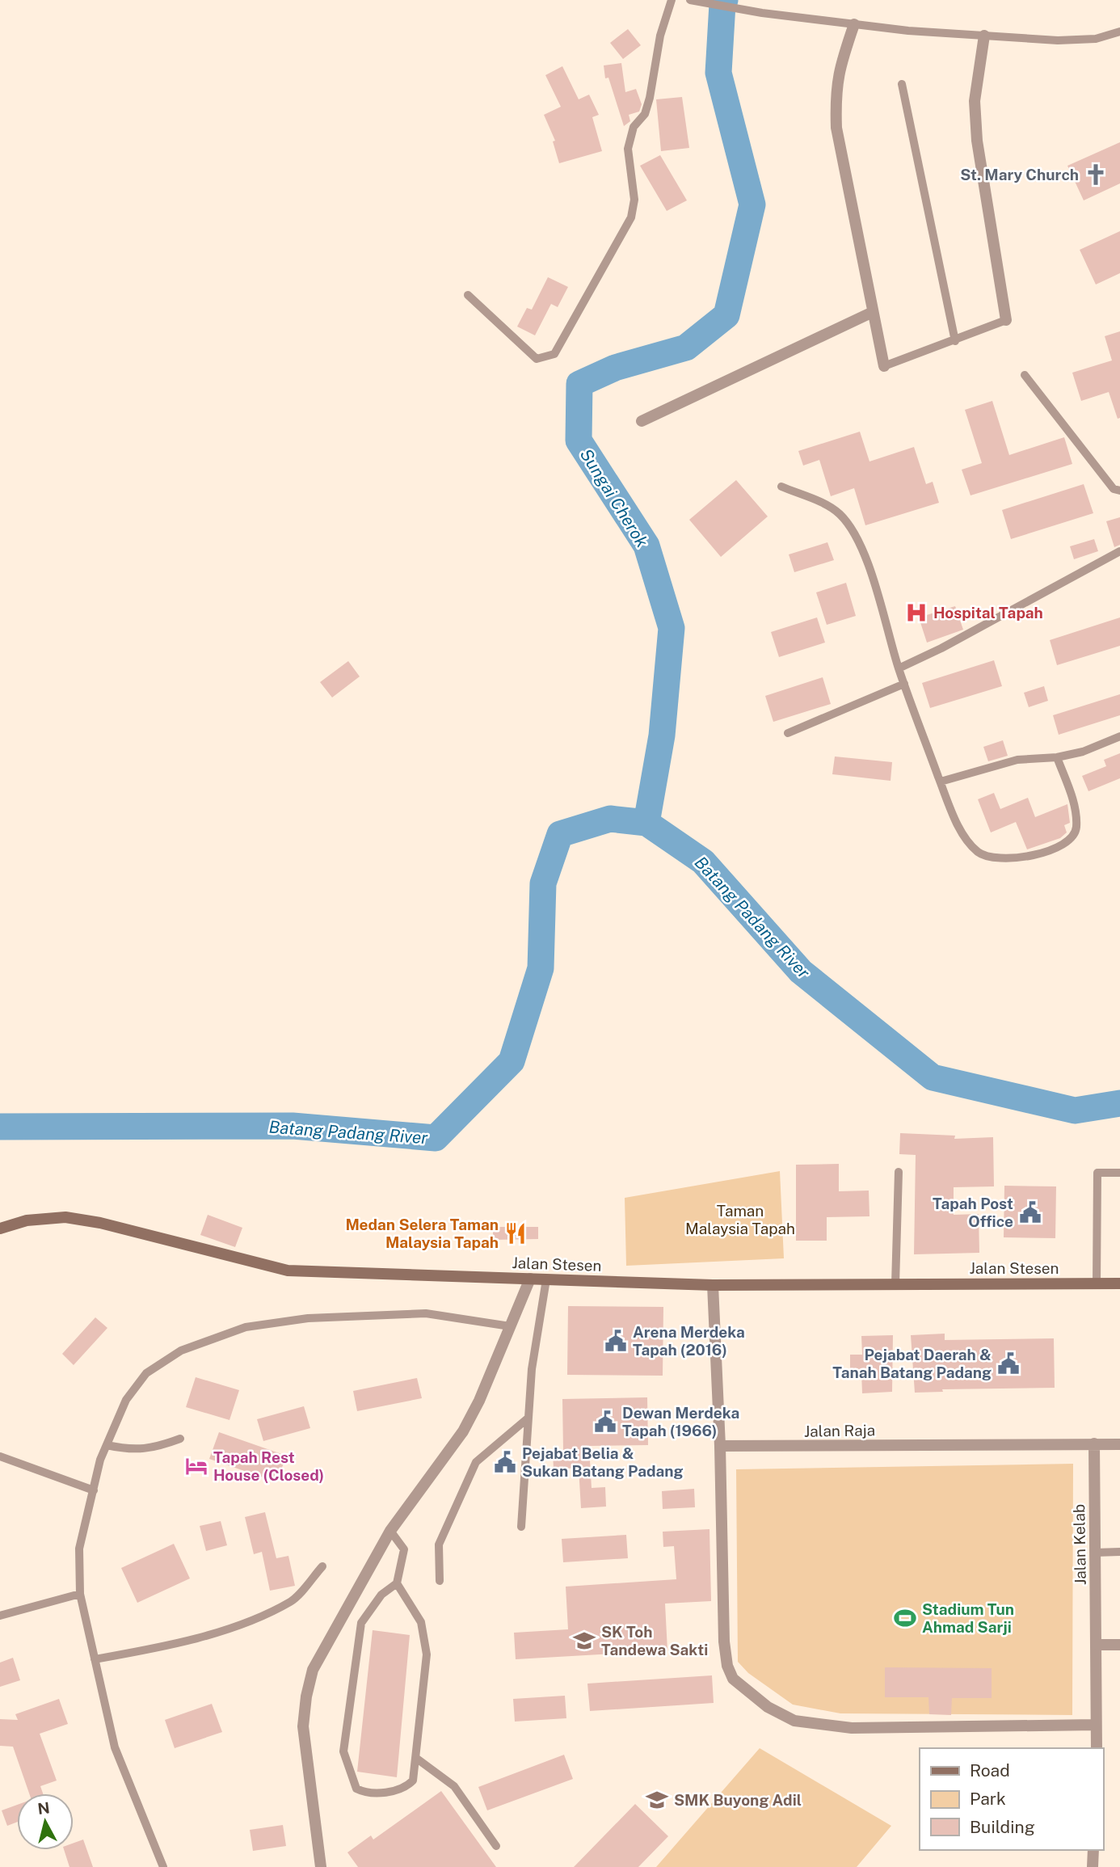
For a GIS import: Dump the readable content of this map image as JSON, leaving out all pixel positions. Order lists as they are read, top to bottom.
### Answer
{
  "streets": {
    "main road": ["Jalan Stesen"],
    "street": ["Jalan Raja", "Jalan Kelab"]
  },
  "crossings": [
    ["Jalan Raja", "Jalan Kelab"]
  ],
  "water": ["Sungai Cherok", "Batang Padang River"],
  "parks": ["Taman Malaysia Tapah"],
  "places": {
    "church": ["St. Mary Church"],
    "hospital": ["Hospital Tapah"],
    "public building": [
      "Tapah Post Office",
      "Arena Merdeka Tapah (2016)",
      "Pejabat Daerah & Tanah Batang Padang",
      "Dewan Merdeka Tapah (1966)",
      "Pejabat Belia & Sukan Batang Padang"
    ],
    "restaurant": ["Medan Selera Taman Malaysia Tapah"],
    "hotel": ["Tapah Rest House (Closed)"],
    "sports": ["Stadium Tun Ahmad Sarji"],
    "school or university": ["SK Toh Tandewa Sakti", "SMK Buyong Adil"]
  },
  "legend": ["Road", "Park", "Building"],
  "north": "top"
}
